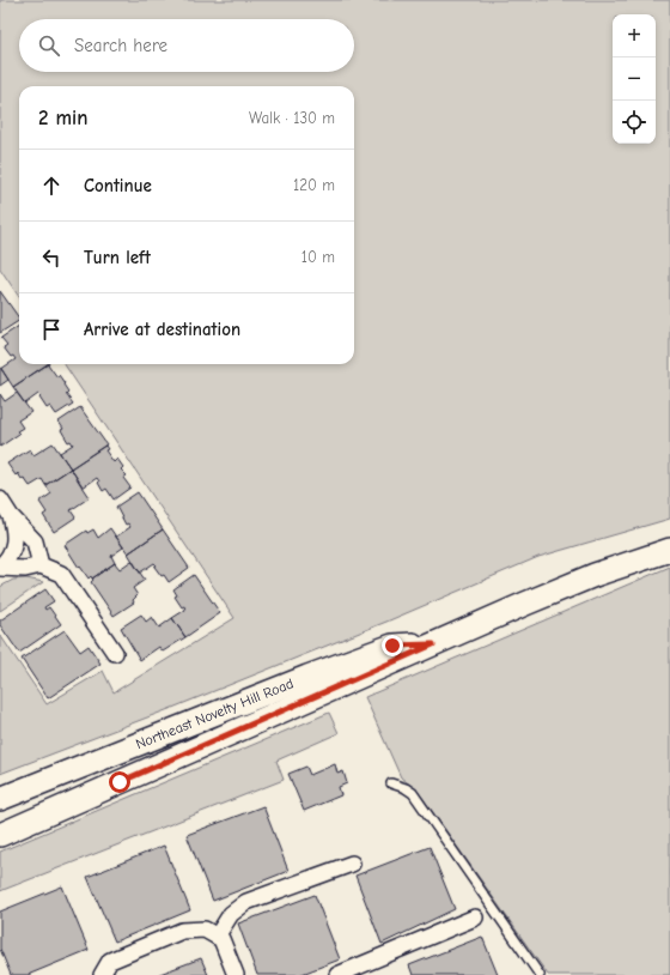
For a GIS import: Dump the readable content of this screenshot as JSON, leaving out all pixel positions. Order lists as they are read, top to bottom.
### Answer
{
  "streets": {
    "main road": ["Northeast Novelty Hill Road"]
  },
  "page": {
    "map_buttons": ["+", "−"],
    "search": "Search here",
    "heading": ["2 min", "Walk · 130 m"],
    "list": [
      ["Continue", "120 m"],
      ["Turn left", "10 m"],
      "Arrive at destination"
    ]
  }
}
